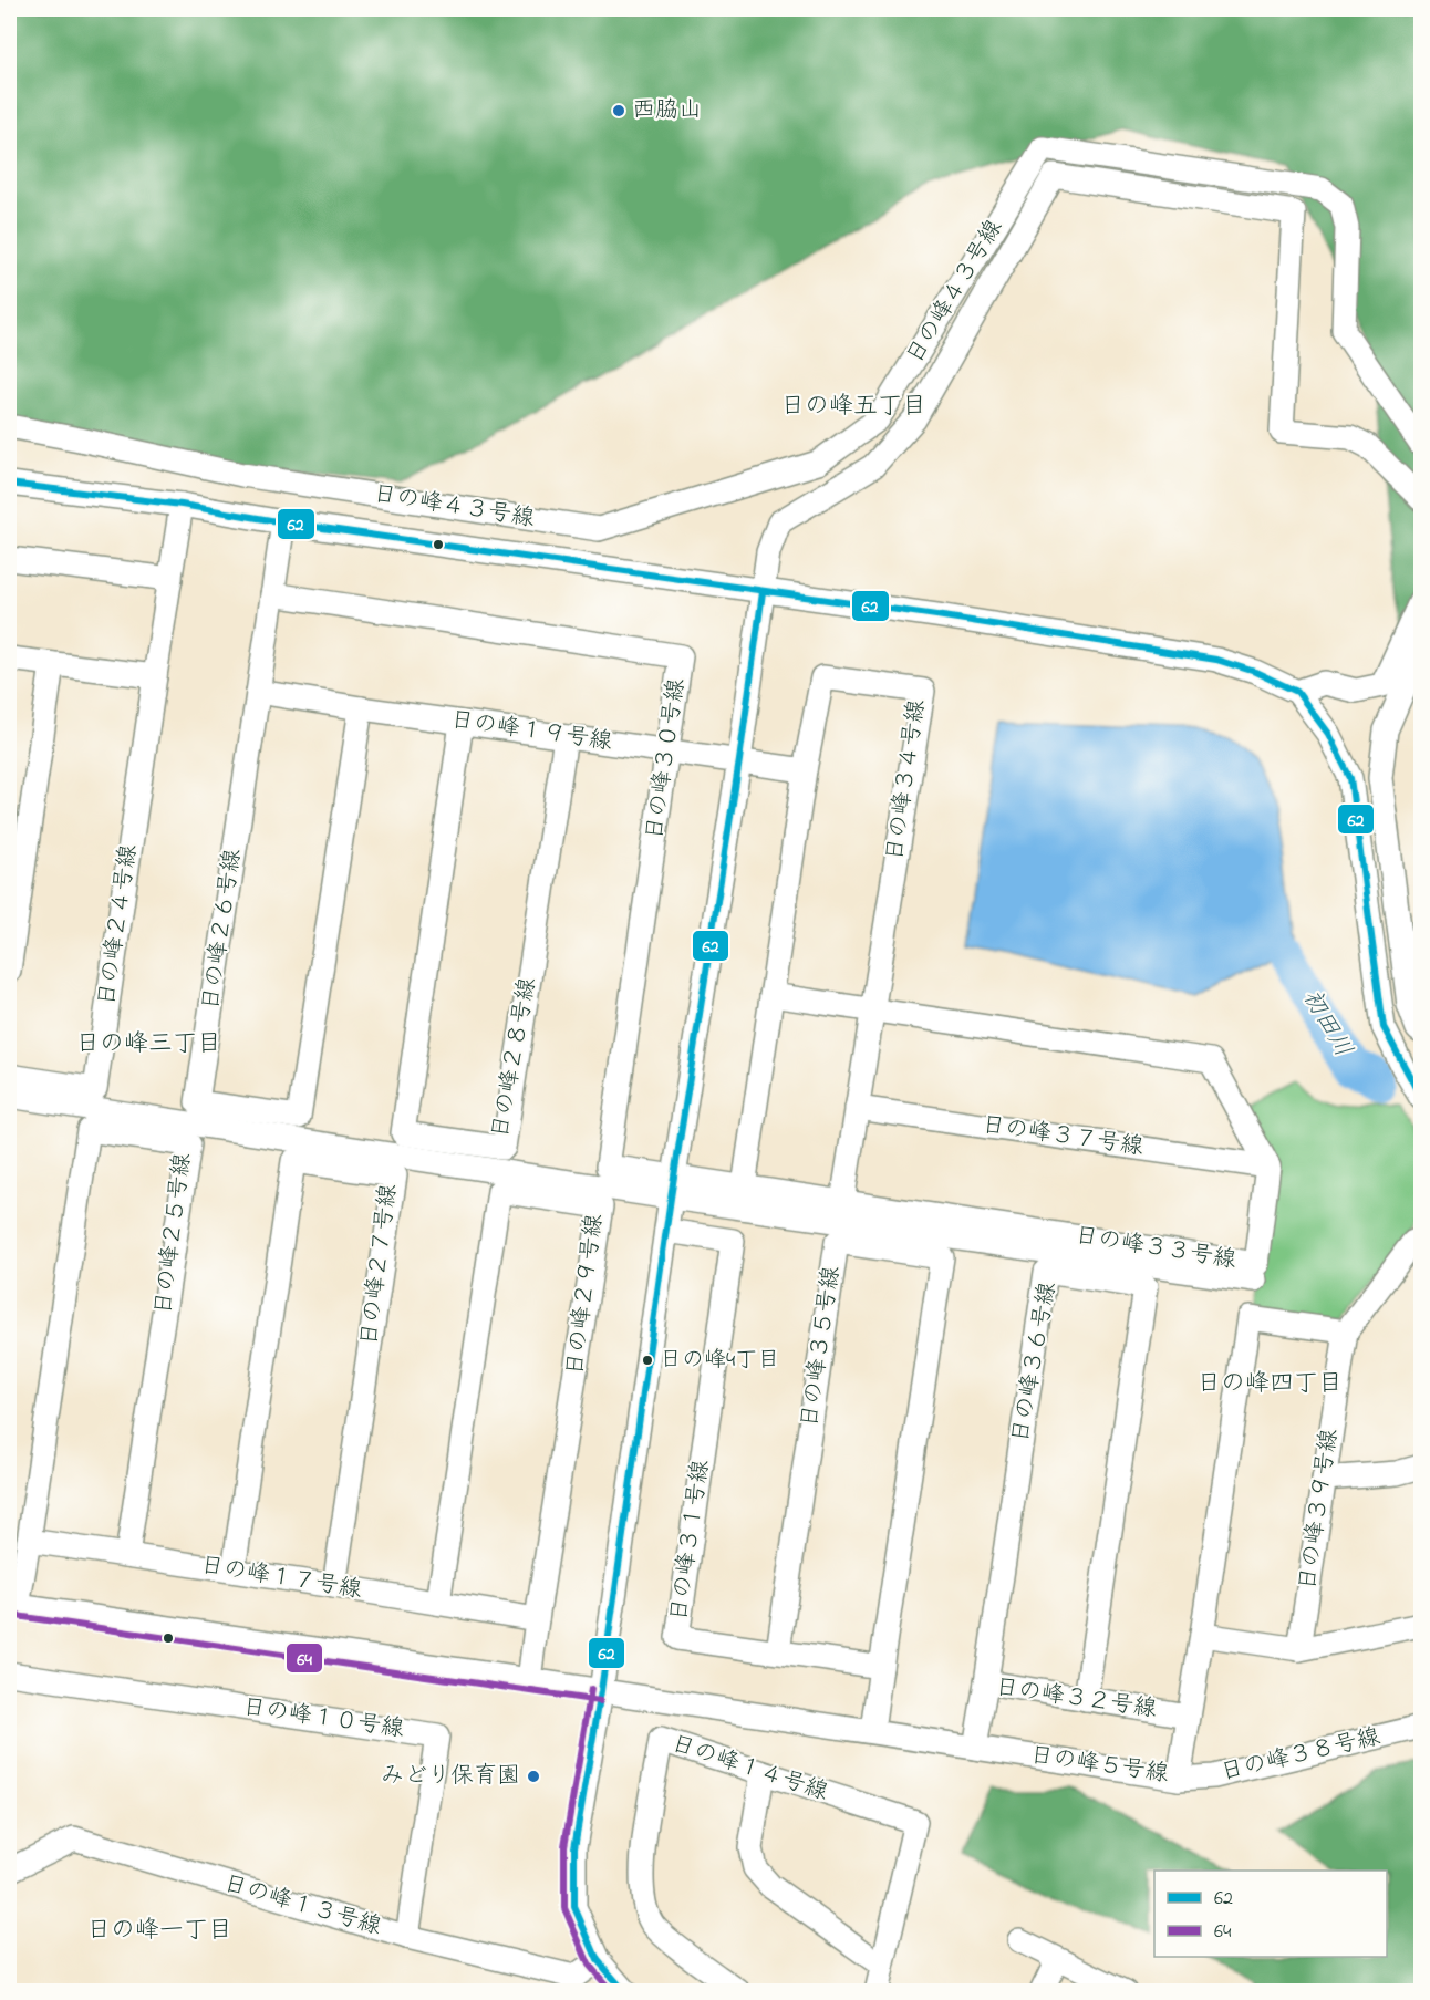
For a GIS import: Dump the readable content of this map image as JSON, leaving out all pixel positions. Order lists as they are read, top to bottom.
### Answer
{
  "streets": {
    "street": [
      "日の峰４３号線",
      "日の峰１９号線",
      "日の峰３０号線",
      "日の峰３４号線",
      "日の峰２４号線",
      "日の峰２６号線",
      "日の峰２８号線",
      "日の峰３７号線",
      "日の峰２５号線",
      "日の峰３３号線",
      "日の峰２７号線",
      "日の峰２９号線",
      "日の峰３５号線",
      "日の峰３６号線",
      "日の峰３９号線",
      "日の峰３１号線",
      "日の峰１７号線",
      "日の峰３２号線",
      "日の峰１０号線",
      "日の峰３８号線",
      "日の峰５号線",
      "日の峰１４号線",
      "日の峰１３号線"
    ]
  },
  "crossings": [
    ["日の峰１９号線", "日の峰３０号線"],
    ["日の峰１９号線", "日の峰３４号線"],
    ["日の峰１９号線", "日の峰２６号線"],
    ["日の峰１９号線", "日の峰２８号線"],
    ["日の峰３０号線", "日の峰２６号線"],
    ["日の峰３０号線", "日の峰３３号線"],
    ["日の峰３４号線", "日の峰３７号線"],
    ["日の峰３４号線", "日の峰３３号線"],
    ["日の峰３７号線", "日の峰３３号線"],
    ["日の峰２５号線", "日の峰１７号線"],
    ["日の峰２７号線", "日の峰１７号線"],
    ["日の峰２９号線", "日の峰１７号線"],
    ["日の峰３５号線", "日の峰３１号線"],
    ["日の峰３６号線", "日の峰３２号線"],
    ["日の峰３９号線", "日の峰５号線"],
    ["日の峰３２号線", "日の峰５号線"],
    ["日の峰１０号線", "日の峰１３号線"],
    ["日の峰３８号線", "日の峰５号線"]
  ],
  "districts": [
    "日の峰五丁目",
    "日の峰三丁目",
    "日の峰四丁目",
    "日の峰一丁目"
  ],
  "water": ["初田川"],
  "places": ["西脇山", "日の峰4丁目", "みどり保育園"],
  "lines": ["transit line 62", "transit line 64"],
  "legend": ["62", "64"]
}
